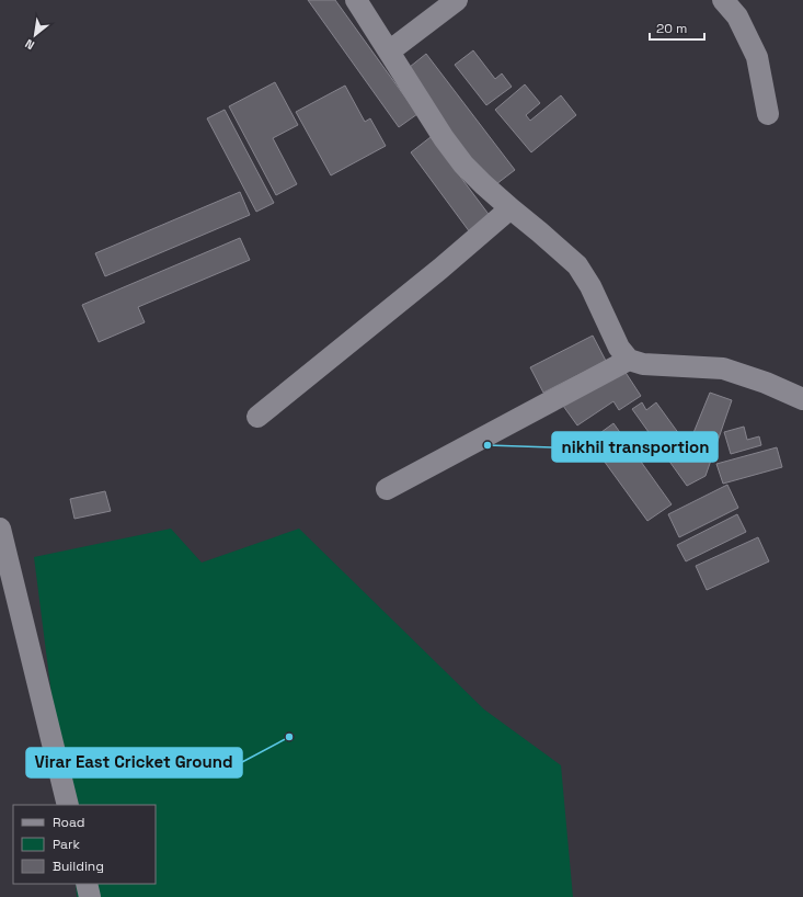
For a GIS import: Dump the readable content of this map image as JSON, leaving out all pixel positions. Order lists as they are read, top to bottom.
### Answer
{
  "places": ["nikhil transportion", "Virar East Cricket Ground"],
  "legend": ["Road", "Park", "Building"],
  "scale_bar": "20 m",
  "north": "bottom left"
}
